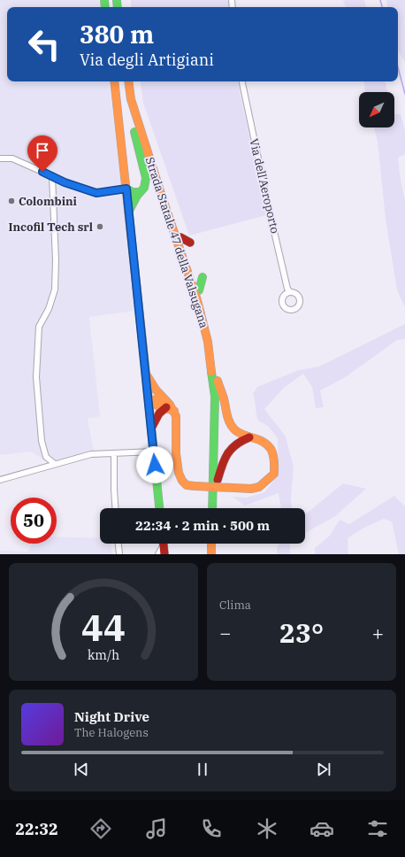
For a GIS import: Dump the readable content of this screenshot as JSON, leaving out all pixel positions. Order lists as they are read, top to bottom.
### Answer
{
  "streets": {
    "main road": ["Strada Statale 47 della Valsugana"],
    "street": ["Via dell'Aeroporto"]
  },
  "places": ["Colombini", "Incofil Tech srl"],
  "north": "bottom left",
  "page": {
    "turn": ["380 m", "Via degli Artigiani"],
    "limit": "50",
    "trip": "22:34 · 2 min · 500 m",
    "tile": "Clima",
    "heat": ["−", "23°", "+"],
    "song": ["Night Drive", "The Halogens"],
    "tabs": "22:32",
    "gauge": ["44", "km/h"]
  }
}
